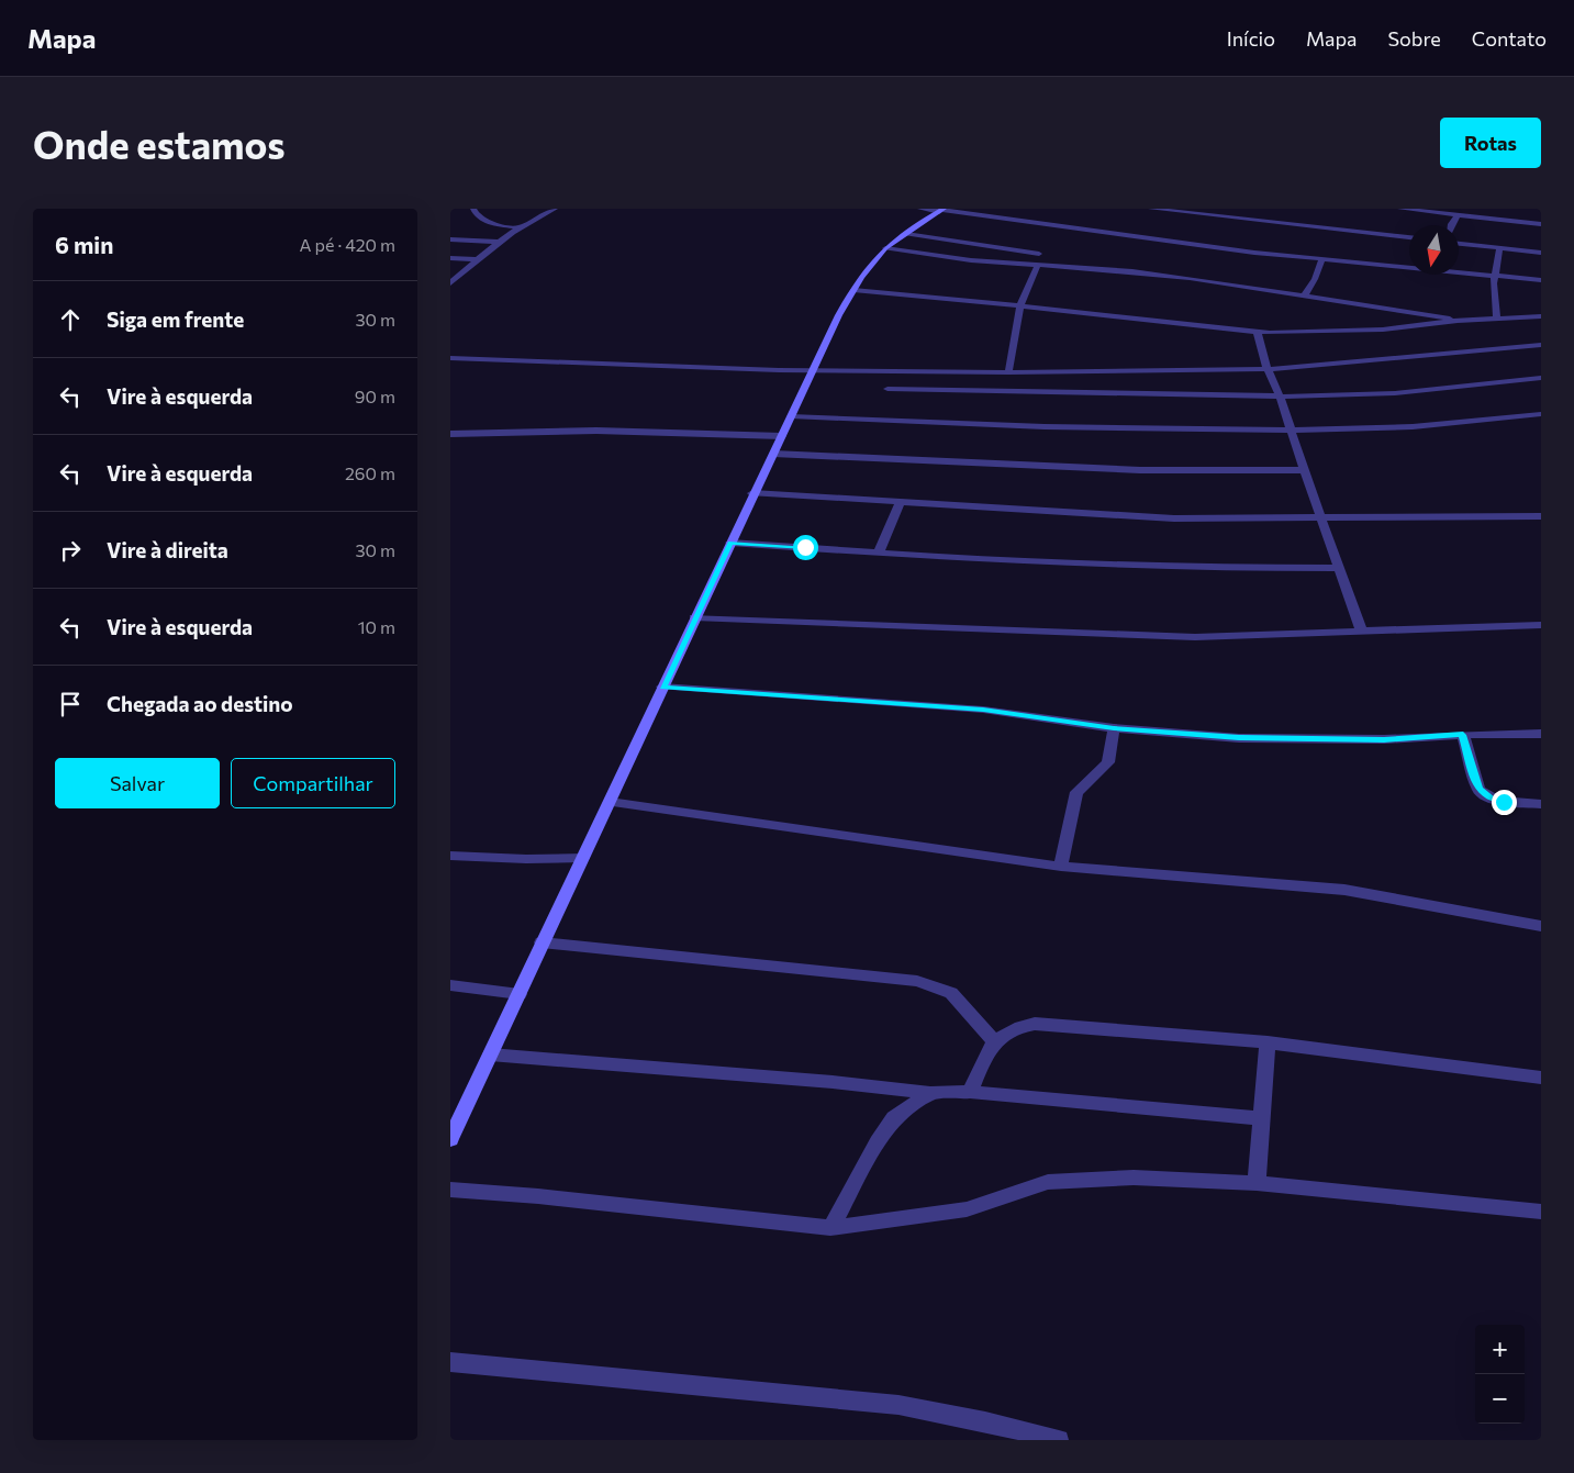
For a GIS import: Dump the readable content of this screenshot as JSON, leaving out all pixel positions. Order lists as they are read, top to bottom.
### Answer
{
  "north": "bottom",
  "page": {
    "header": "Mapa",
    "nav": [
      "Início",
      "Mapa",
      "Sobre",
      "Contato"
    ],
    "buttons": [
      "Rotas",
      ["Salvar", "Compartilhar"]
    ],
    "title": "Onde estamos",
    "heading": ["6 min", "A pé · 420 m"],
    "list": [
      ["Siga em frente", "30 m"],
      ["Vire à esquerda", "90 m"],
      ["Vire à esquerda", "260 m"],
      ["Vire à direita", "30 m"],
      ["Vire à esquerda", "10 m"],
      "Chegada ao destino"
    ],
    "map_buttons": ["+", "−"]
  }
}
